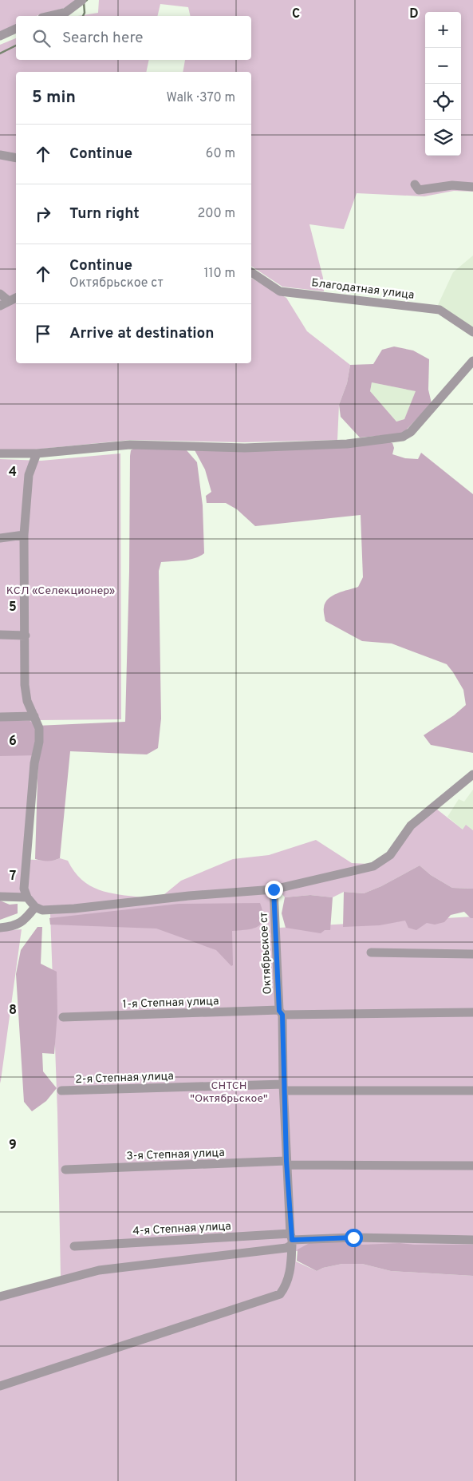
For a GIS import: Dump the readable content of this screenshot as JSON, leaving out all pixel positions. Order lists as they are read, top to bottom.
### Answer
{
  "streets": {
    "street": [
      "Благодатная улица",
      "Октябрьское ст",
      "1-я Степная улица",
      "2-я Степная улица",
      "3-я Степная улица",
      "4-я Степная улица"
    ]
  },
  "crossings": [
    ["Октябрьское ст", "1-я Степная улица"],
    ["Октябрьское ст", "2-я Степная улица"],
    ["Октябрьское ст", "3-я Степная улица"],
    ["Октябрьское ст", "4-я Степная улица"]
  ],
  "parks": ["КСЛ «Селекционер»", "СНТСН \"Октябрьское\""],
  "page": {
    "map_buttons": ["+", "−"],
    "search": "Search here",
    "heading": ["5 min", "Walk · 370 m"],
    "list": [
      ["Continue", "60 m"],
      ["Turn right", "200 m"],
      ["Continue", "Октябрьское ст", "110 m"],
      "Arrive at destination"
    ]
  },
  "grid": {
    "columns": ["C", "D"],
    "rows": [
      "4",
      "5",
      "6",
      "7",
      "8",
      "9"
    ]
  }
}
